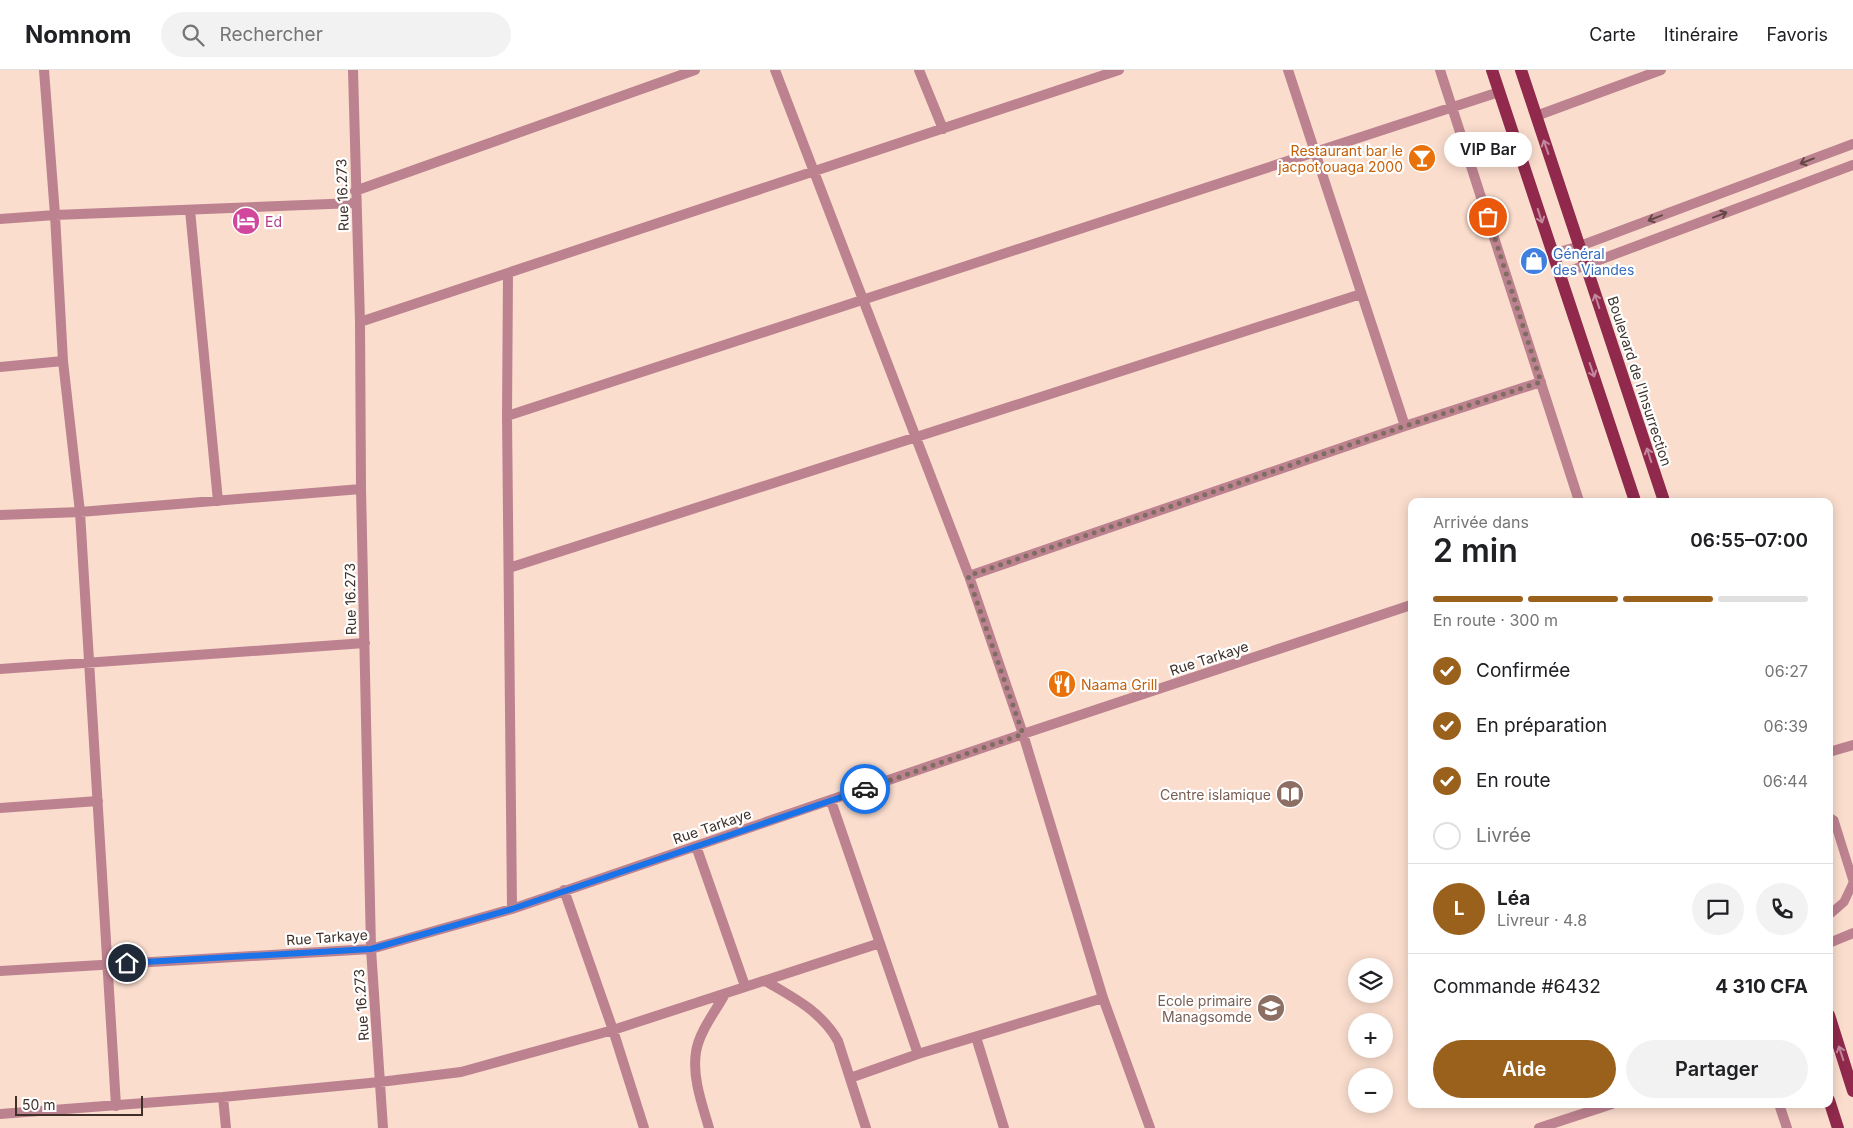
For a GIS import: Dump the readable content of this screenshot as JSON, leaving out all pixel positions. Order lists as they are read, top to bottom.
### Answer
{
  "streets": {
    "main road": ["Boulevard de l'Insurrection"],
    "street": ["Rue 16.273", "Rue Tarkaye"]
  },
  "crossings": [
    ["Rue 16.273", "Rue Tarkaye"]
  ],
  "places": {
    "bar": ["Restaurant bar le jacpot ouaga 2000"],
    "other": ["VIP Bar"],
    "hotel": ["Ed"],
    "shop": ["Général des Viandes"],
    "restaurant": ["Naama Grill"],
    "library": ["Centre islamique"],
    "school or university": ["Ecole primaire Managsomde"]
  },
  "scale_bar": "50 m",
  "page": {
    "header": "Nomnom",
    "search": "Rechercher",
    "nav": ["Carte", "Itinéraire", "Favoris"],
    "bubble": "VIP Bar",
    "heading": ["2 min", "Arrivée dans", "06:55–07:00"],
    "panel": [
      "Léa",
      "Livreur · 4.8",
      "Commande #6432",
      "4 310 CFA"
    ],
    "bar": "En route · 300 m",
    "list": [
      ["Confirmée", "06:27"],
      ["En préparation", "06:39"],
      ["En route", "06:44"],
      "Livrée"
    ],
    "round": "L",
    "map_buttons": ["+", "−"],
    "buttons": ["Aide", "Partager"],
    "scale": "50 m"
  }
}
